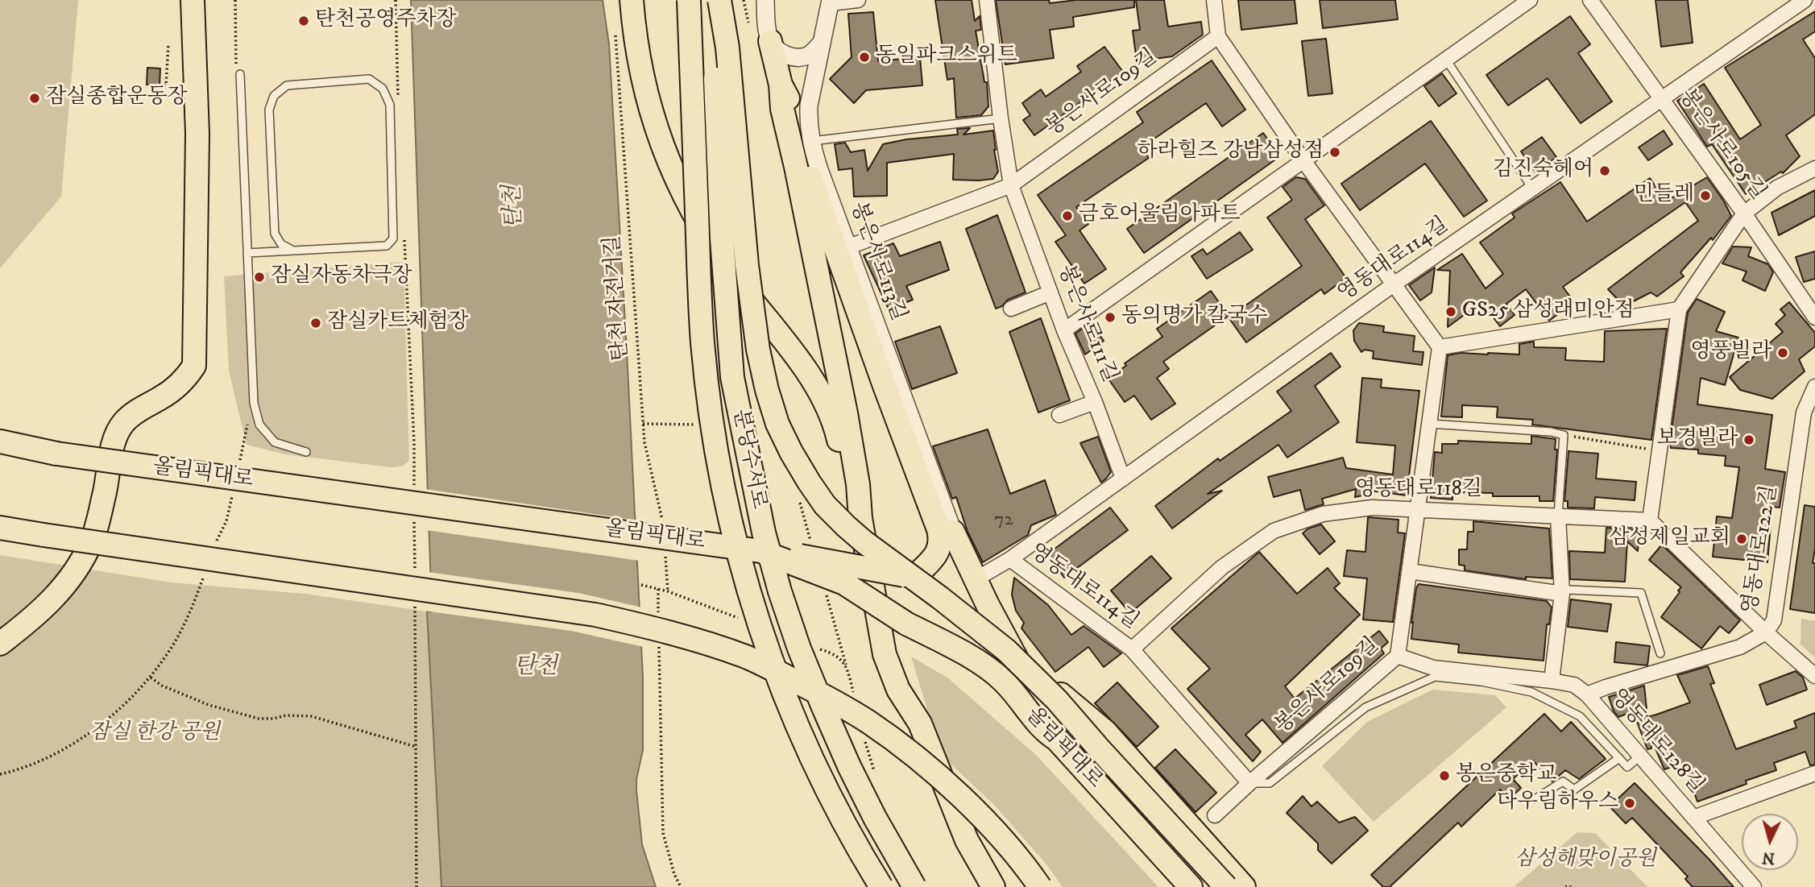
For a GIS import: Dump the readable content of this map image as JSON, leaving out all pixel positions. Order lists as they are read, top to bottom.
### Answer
{
  "streets": {
    "highway": ["분당수서로", "올림픽대로"],
    "street": [
      "봉은사로109길",
      "봉은사로105길",
      "영동대로114길",
      "봉은사로113길",
      "봉은사로111길",
      "영동대로118길",
      "영동대로122길",
      "영동대로128길"
    ],
    "path": ["탄천 자전거길"]
  },
  "crossings": [
    ["봉은사로109길", "봉은사로111길"],
    ["봉은사로109길", "영동대로118길"],
    ["봉은사로105길", "영동대로114길"],
    ["영동대로114길", "봉은사로111길"],
    ["영동대로114길", "영동대로118길"],
    ["영동대로122길", "영동대로128길"]
  ],
  "water": ["탄천"],
  "parks": ["잠실 한강 공원", "삼성해맞이공원"],
  "places": [
    "탄천공영주차장",
    "동일파크스위트",
    "잠실종합운동장",
    "하라힐즈 강남삼성점",
    "김진숙헤어",
    "민들레",
    "금호어울림아파트",
    "잠실자동차극장",
    "GS25 삼성래미안점",
    "동의명가 칼국수",
    "잠실카트체험장",
    "영풍빌라",
    "보경빌라",
    "삼성제일교회",
    "봉은중학교",
    "다우림하우스"
  ],
  "house_numbers": ["72"],
  "north": "bottom"
}
